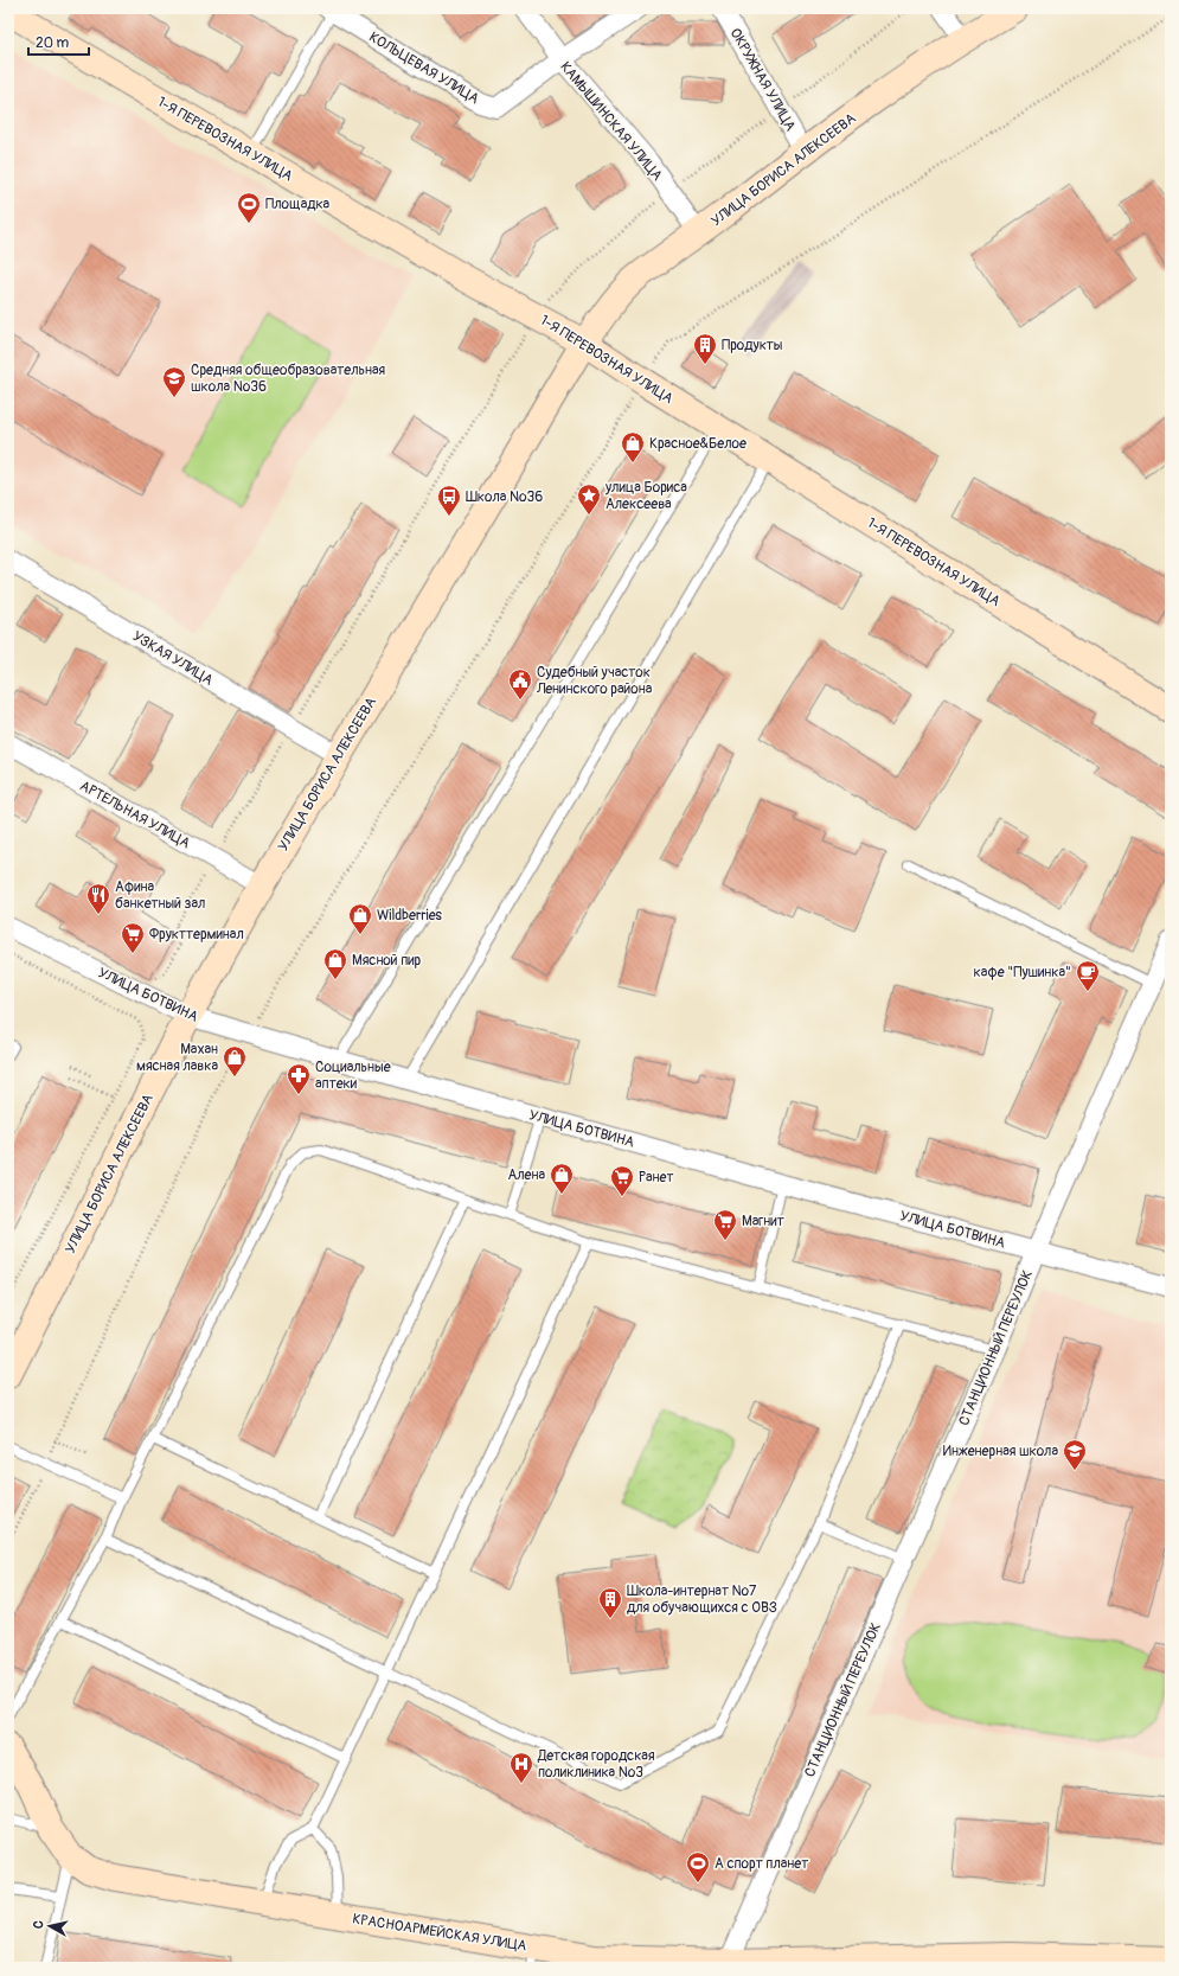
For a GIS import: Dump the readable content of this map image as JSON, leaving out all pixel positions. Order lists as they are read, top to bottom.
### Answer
{
  "streets": {
    "main road": ["1-Я ПЕРЕВОЗНАЯ УЛИЦА", "УЛИЦА БОРИСА АЛЕКСЕЕВА", "КРАСНОАРМЕЙСКАЯ УЛИЦА"],
    "street": [
      "КОЛЬЦЕВАЯ УЛИЦА",
      "ОКРУЖНАЯ УЛИЦА",
      "КАМЫШИНСКАЯ УЛИЦА",
      "УЗКАЯ УЛИЦА",
      "АРТЕЛЬНАЯ УЛИЦА",
      "УЛИЦА БОТВИНА",
      "СТАНЦИОННЫЙ ПЕРЕУЛОК"
    ]
  },
  "crossings": [
    ["КОЛЬЦЕВАЯ УЛИЦА", "КАМЫШИНСКАЯ УЛИЦА"],
    ["ОКРУЖНАЯ УЛИЦА", "УЛИЦА БОРИСА АЛЕКСЕЕВА"],
    ["КАМЫШИНСКАЯ УЛИЦА", "УЛИЦА БОРИСА АЛЕКСЕЕВА"],
    ["1-Я ПЕРЕВОЗНАЯ УЛИЦА", "УЛИЦА БОРИСА АЛЕКСЕЕВА"],
    ["УЛИЦА БОРИСА АЛЕКСЕЕВА", "УЗКАЯ УЛИЦА"],
    ["УЛИЦА БОРИСА АЛЕКСЕЕВА", "АРТЕЛЬНАЯ УЛИЦА"],
    ["УЛИЦА БОРИСА АЛЕКСЕЕВА", "УЛИЦА БОТВИНА"],
    ["УЛИЦА БОТВИНА", "СТАНЦИОННЫЙ ПЕРЕУЛОК"],
    ["СТАНЦИОННЫЙ ПЕРЕУЛОК", "КРАСНОАРМЕЙСКАЯ УЛИЦА"]
  ],
  "places": {
    "sports": ["Площадка", "А спорт планет"],
    "building": ["Продукты", "Школа-интернат №7 для обучающихся с ОВЗ"],
    "school or university": ["Средняя общеобразовательная школа №36", "Инженерная школа"],
    "shop": [
      "Красное&Белое",
      "Wildberries",
      "Мясной пир",
      "Махан мясная лавка",
      "Алена"
    ],
    "place": ["улица Бориса Алексеева"],
    "bus stop": ["Школа №36"],
    "public building": ["Судебный участок Ленинского района"],
    "restaurant": ["Афина банкетный зал"],
    "supermarket": ["Фрукттерминал", "Ранет", "Магнит"],
    "cafe": ["кафе \"Пушинка\""],
    "pharmacy": ["Социальные аптеки"],
    "hospital": ["Детская городская поликлиника №3"]
  },
  "scale_bar": "20 m",
  "north": "left"
}
